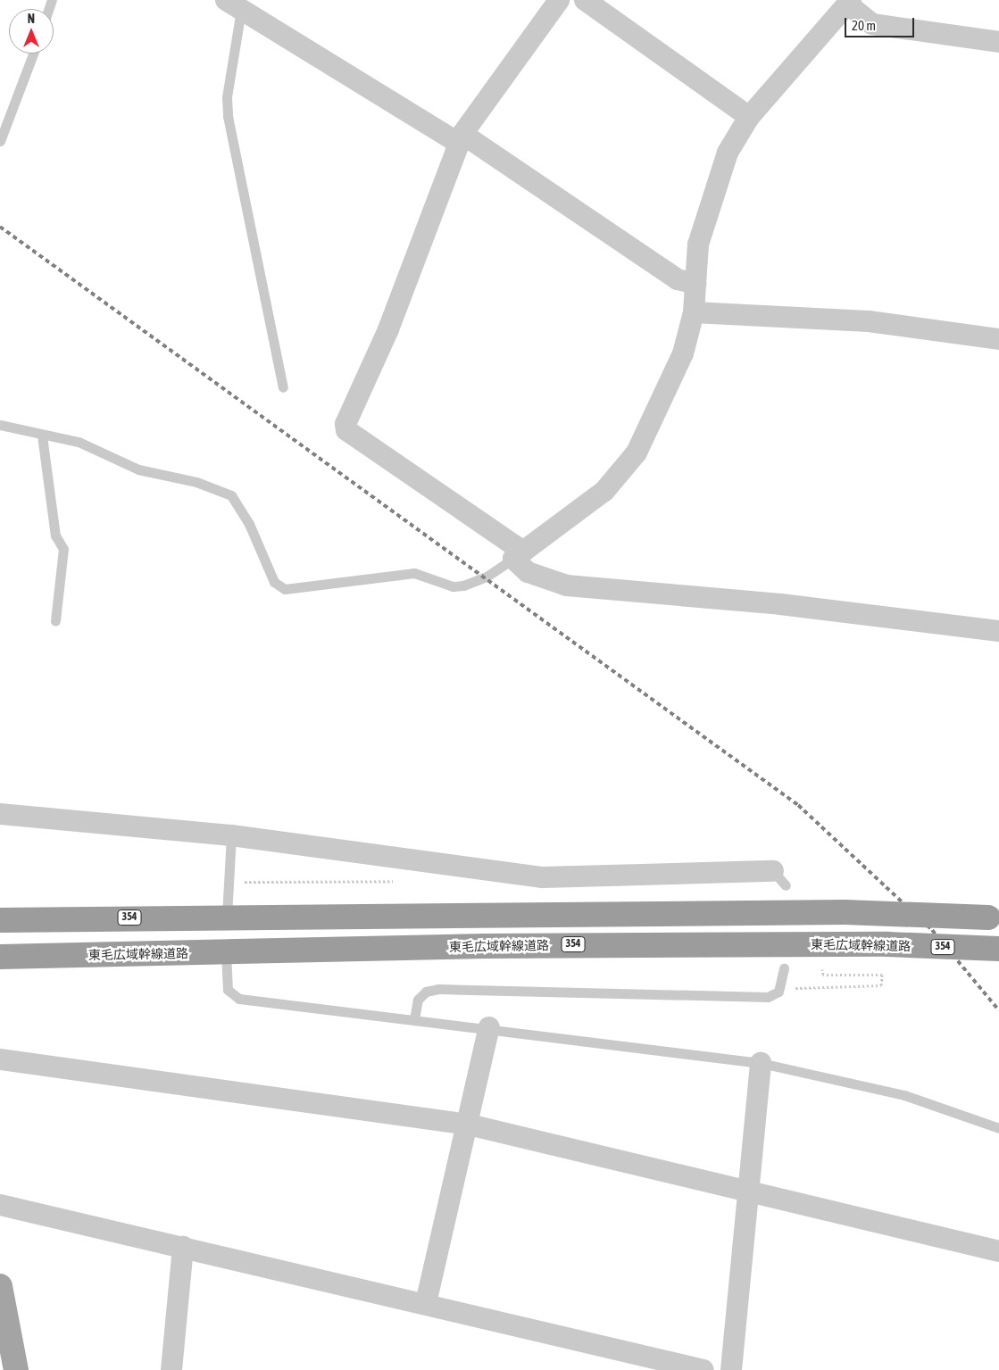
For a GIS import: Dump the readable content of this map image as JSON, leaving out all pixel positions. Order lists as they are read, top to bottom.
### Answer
{
  "streets": {
    "highway": ["354", "東毛広域幹線道路"]
  },
  "scale_bar": "20 m",
  "north": "top"
}
